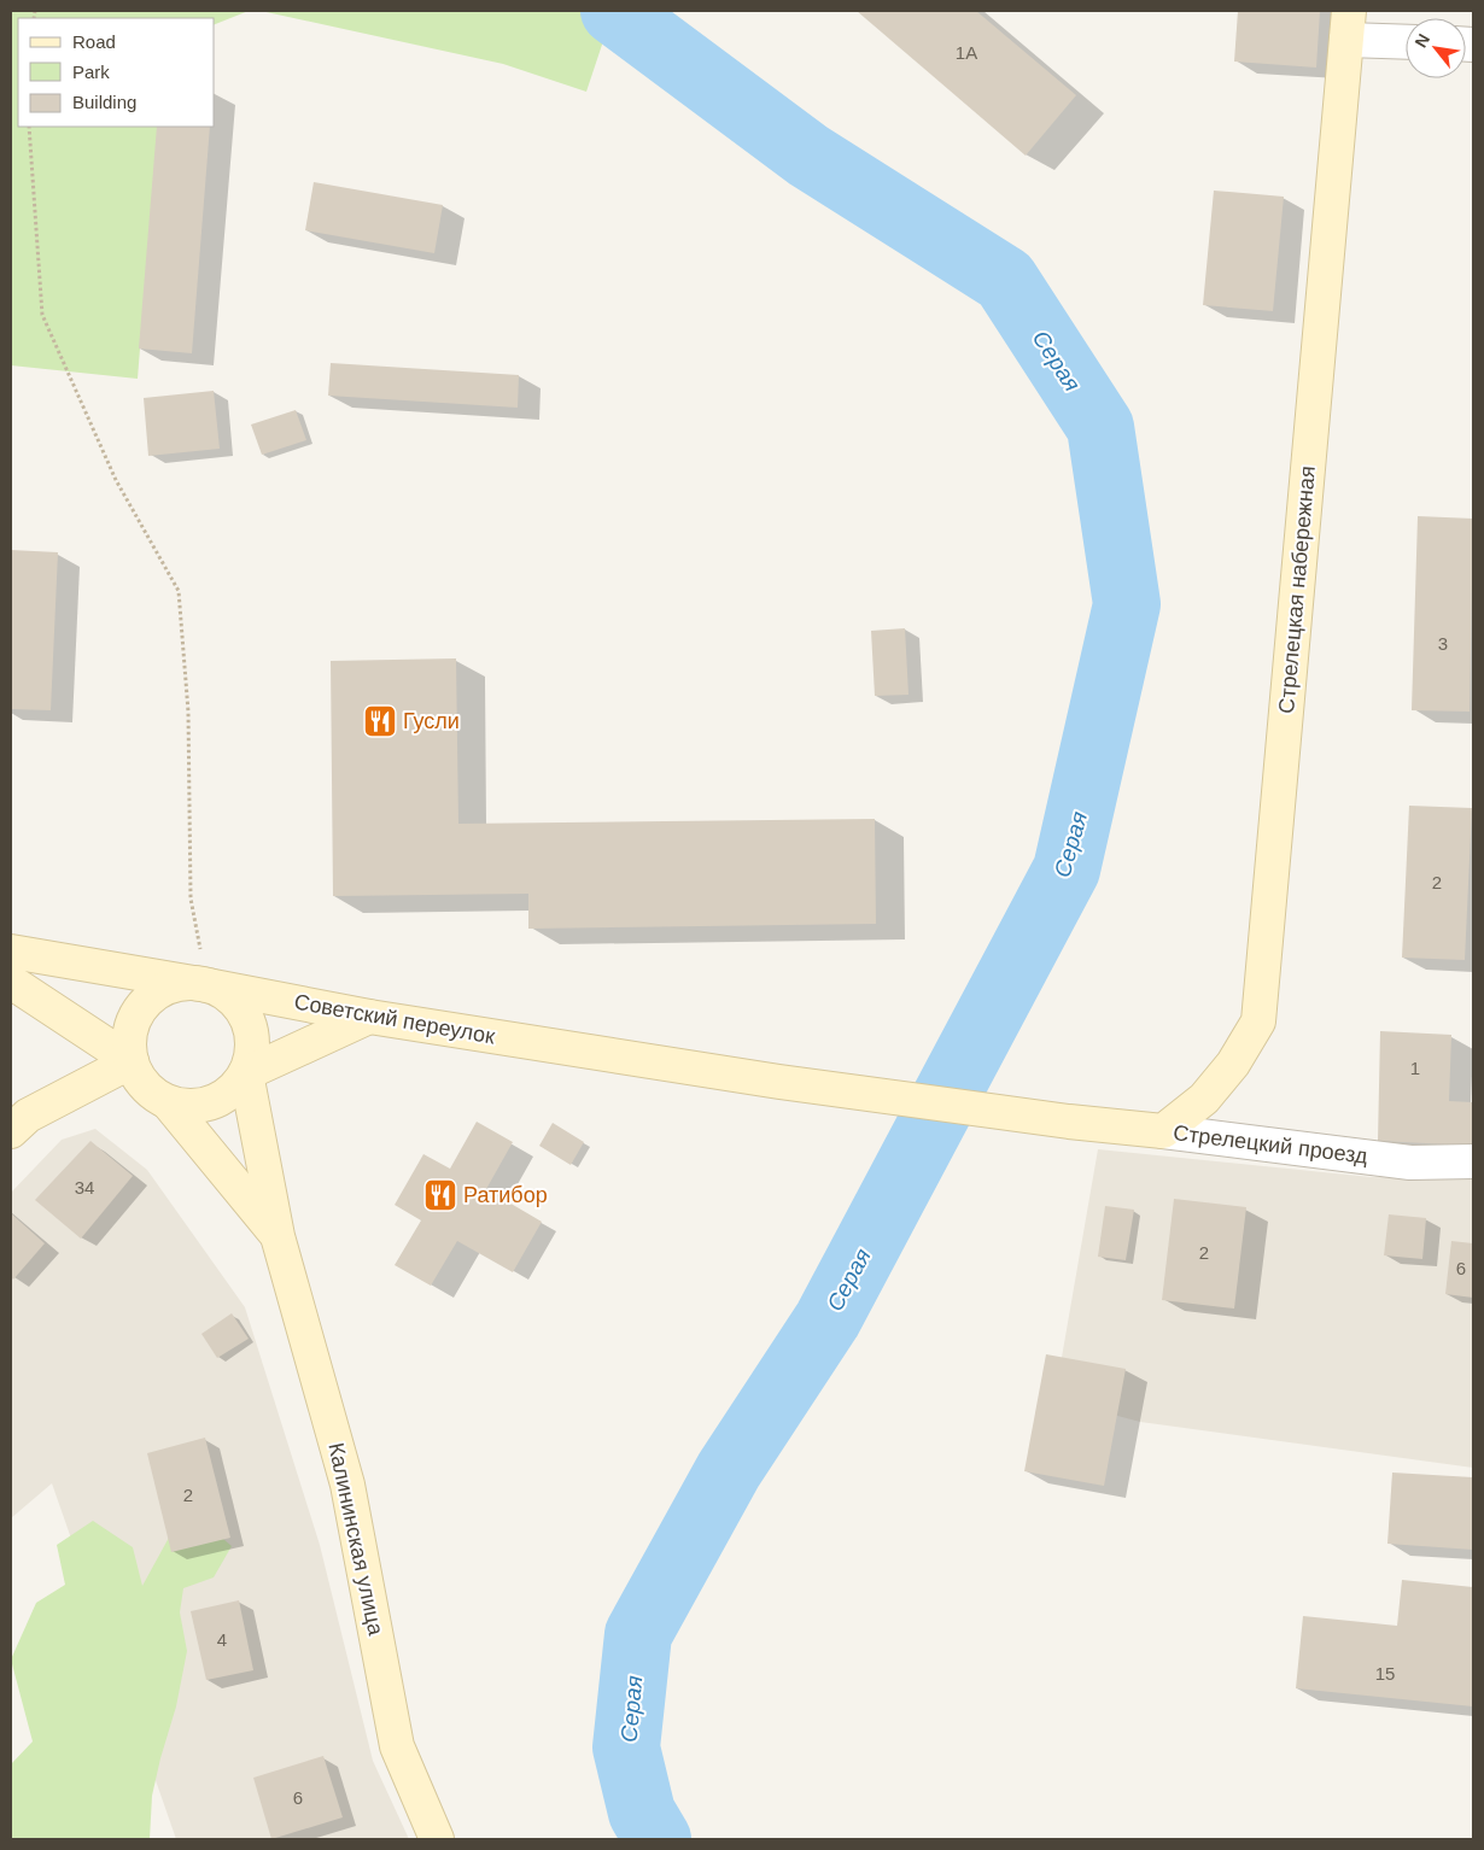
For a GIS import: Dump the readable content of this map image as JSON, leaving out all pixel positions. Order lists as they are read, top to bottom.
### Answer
{
  "streets": {
    "street": [
      "Стрелецкая набережная",
      "Советский переулок",
      "Стрелецкий проезд",
      "Калининская улица"
    ]
  },
  "crossings": [
    ["Стрелецкая набережная", "Стрелецкий проезд"],
    ["Советский переулок", "Стрелецкий проезд"],
    ["Советский переулок", "Калининская улица"]
  ],
  "water": ["Серая"],
  "places": {
    "restaurant": ["Гусли", "Ратибор"]
  },
  "house_numbers": [
    "1А",
    "3",
    "2",
    "1",
    "34",
    "2",
    "6",
    "2",
    "4",
    "15",
    "6"
  ],
  "legend": ["Road", "Park", "Building"],
  "north": "top left"
}
